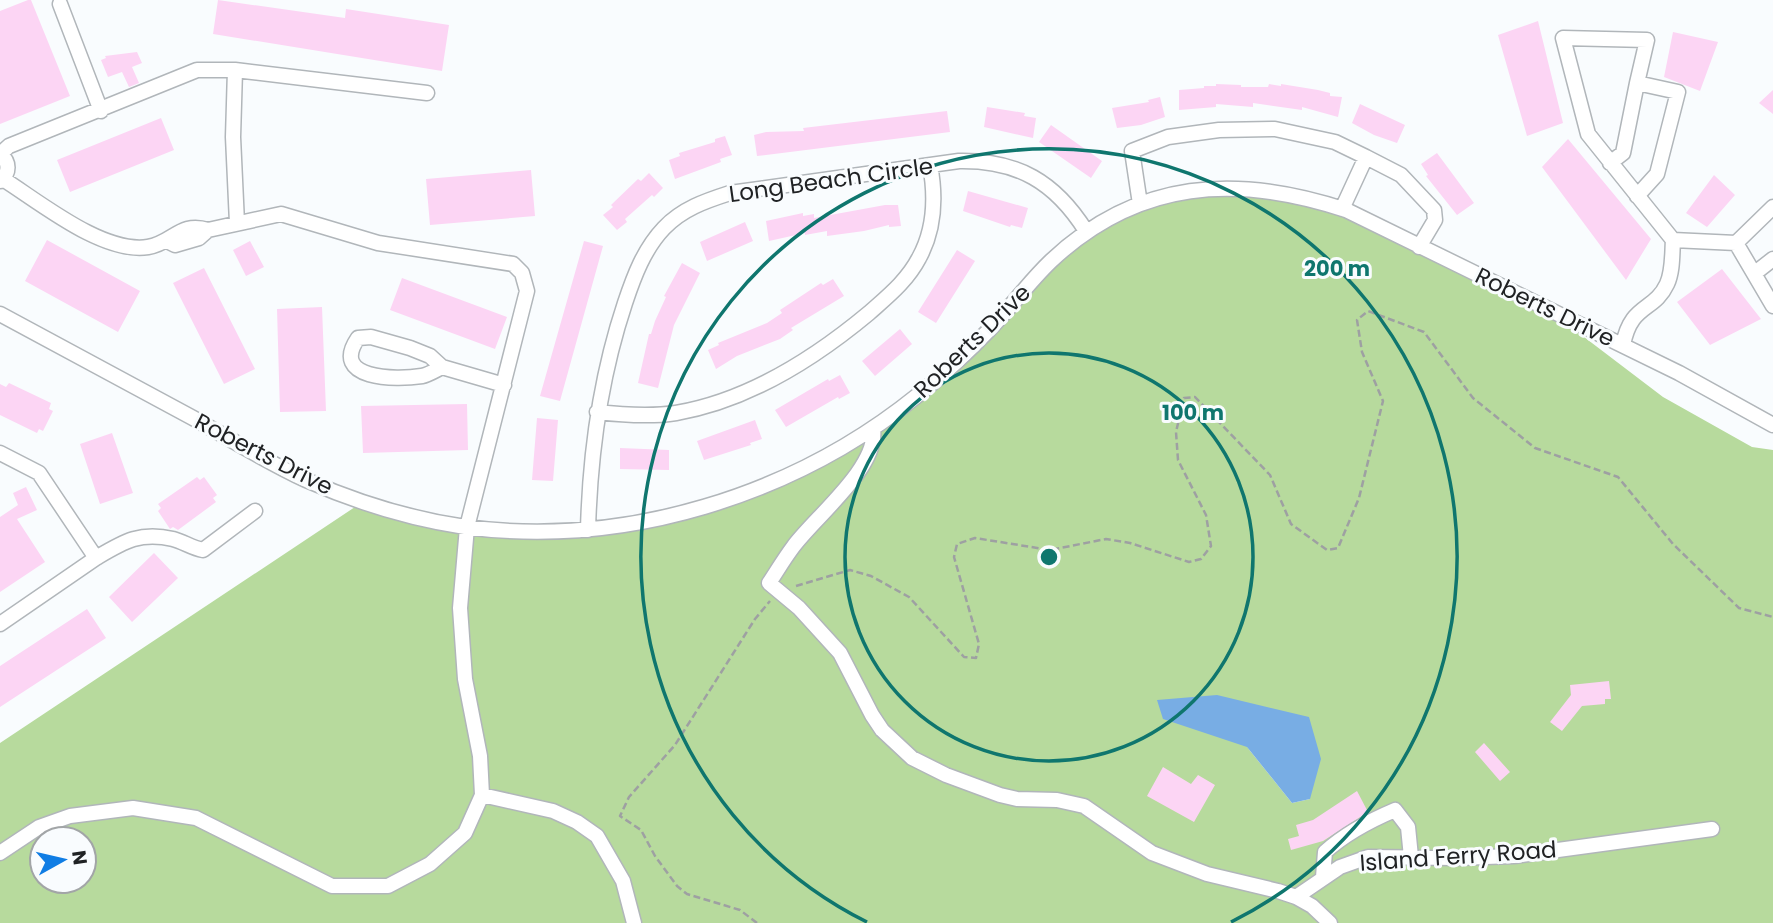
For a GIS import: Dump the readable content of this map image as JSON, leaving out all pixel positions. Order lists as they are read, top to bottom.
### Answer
{
  "streets": {
    "street": ["Long Beach Circle", "Roberts Drive", "Island Ferry Road"]
  },
  "crossings": [
    ["Long Beach Circle", "Roberts Drive"]
  ],
  "north": "right",
  "rings": ["200 m", "100 m"]
}
